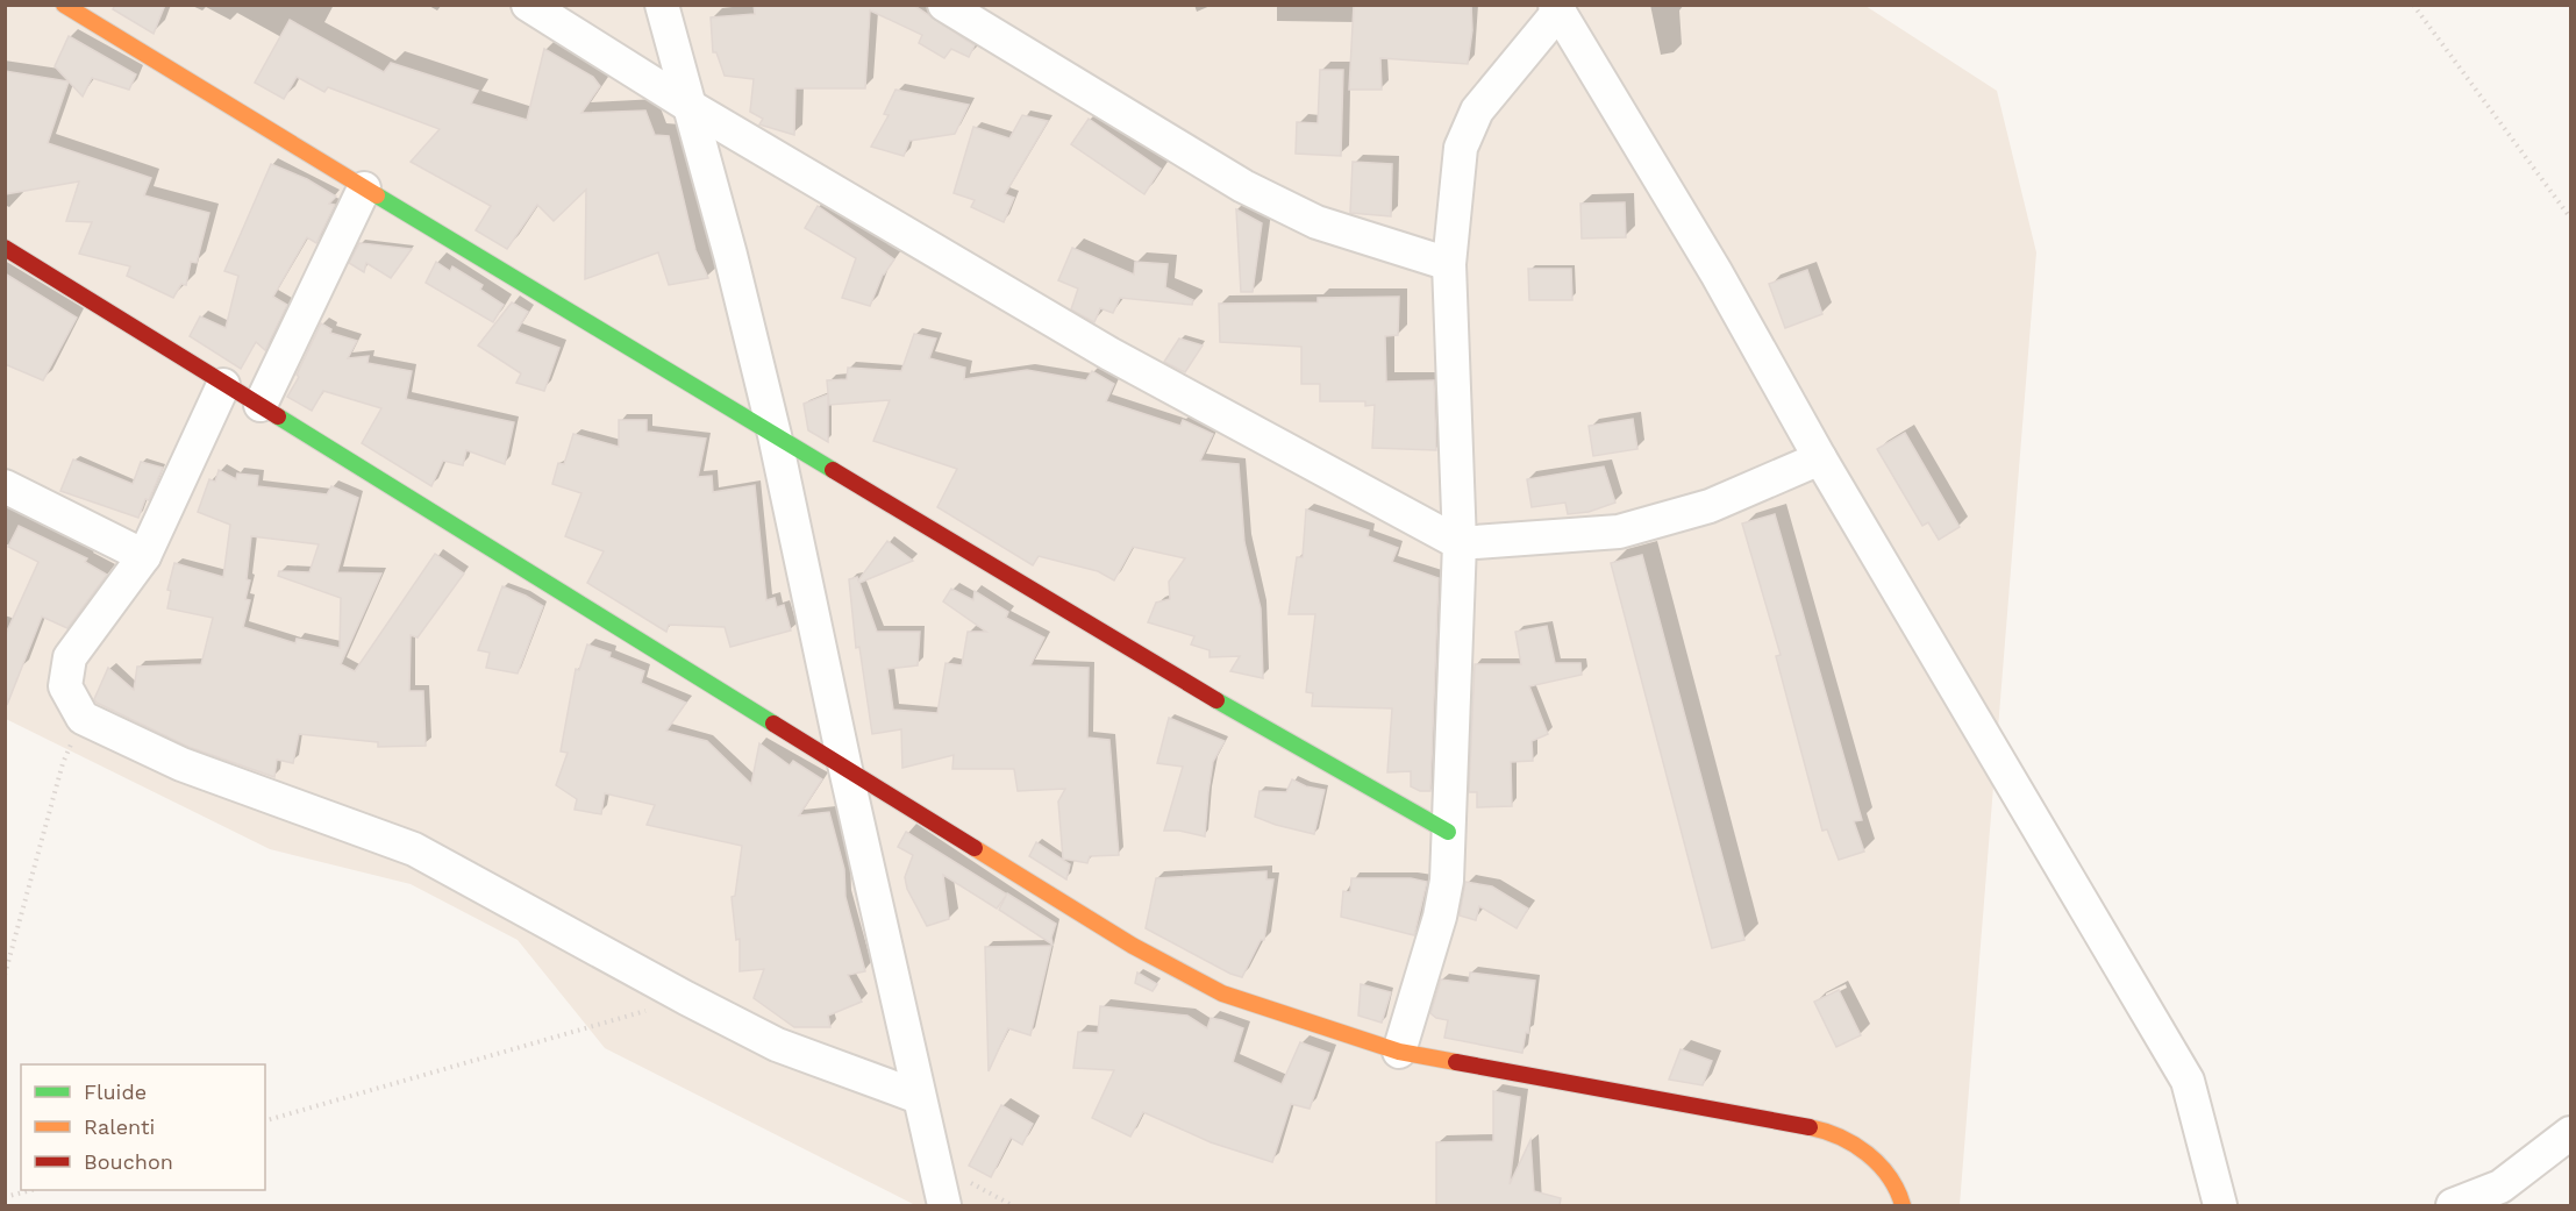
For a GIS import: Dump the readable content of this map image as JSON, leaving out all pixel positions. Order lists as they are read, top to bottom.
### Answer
{
  "legend": ["Fluide", "Ralenti", "Bouchon"]
}
